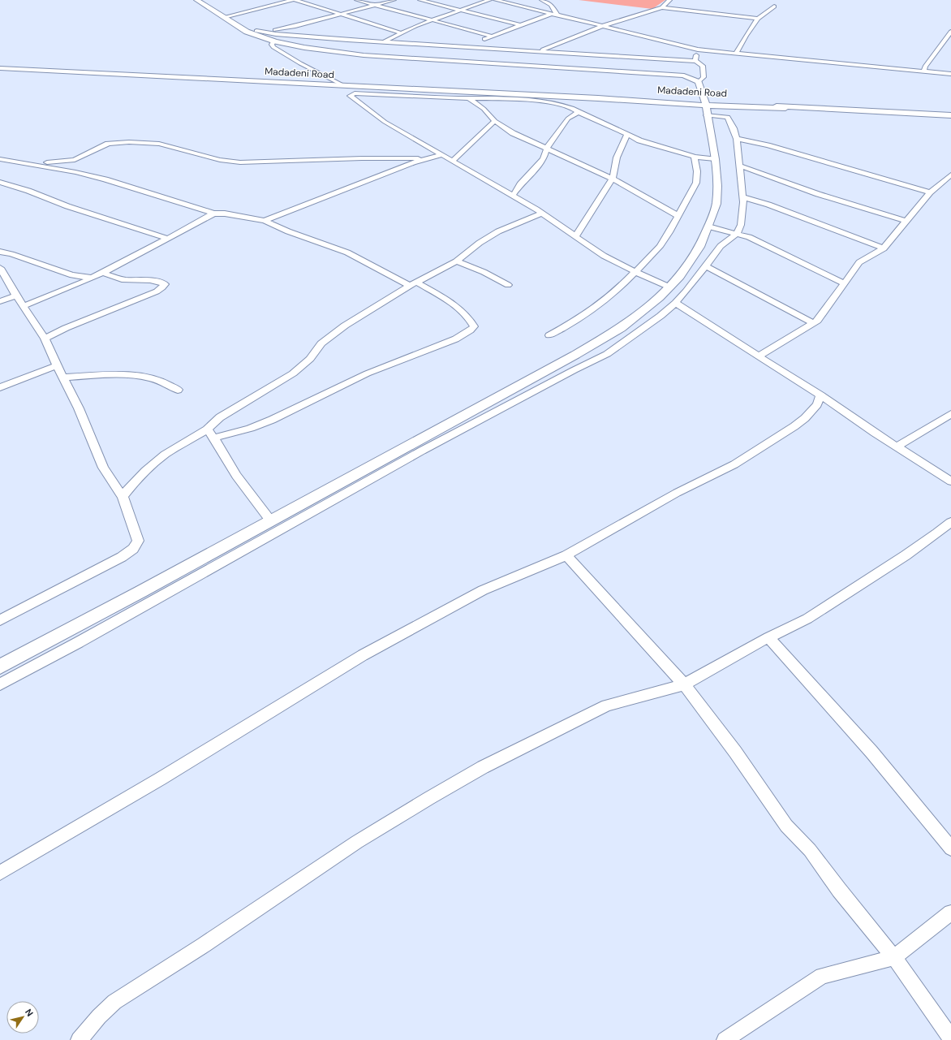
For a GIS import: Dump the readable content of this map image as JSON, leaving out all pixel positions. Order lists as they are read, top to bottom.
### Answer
{
  "streets": {
    "street": ["Madadeni Road"]
  },
  "north": "top right"
}
